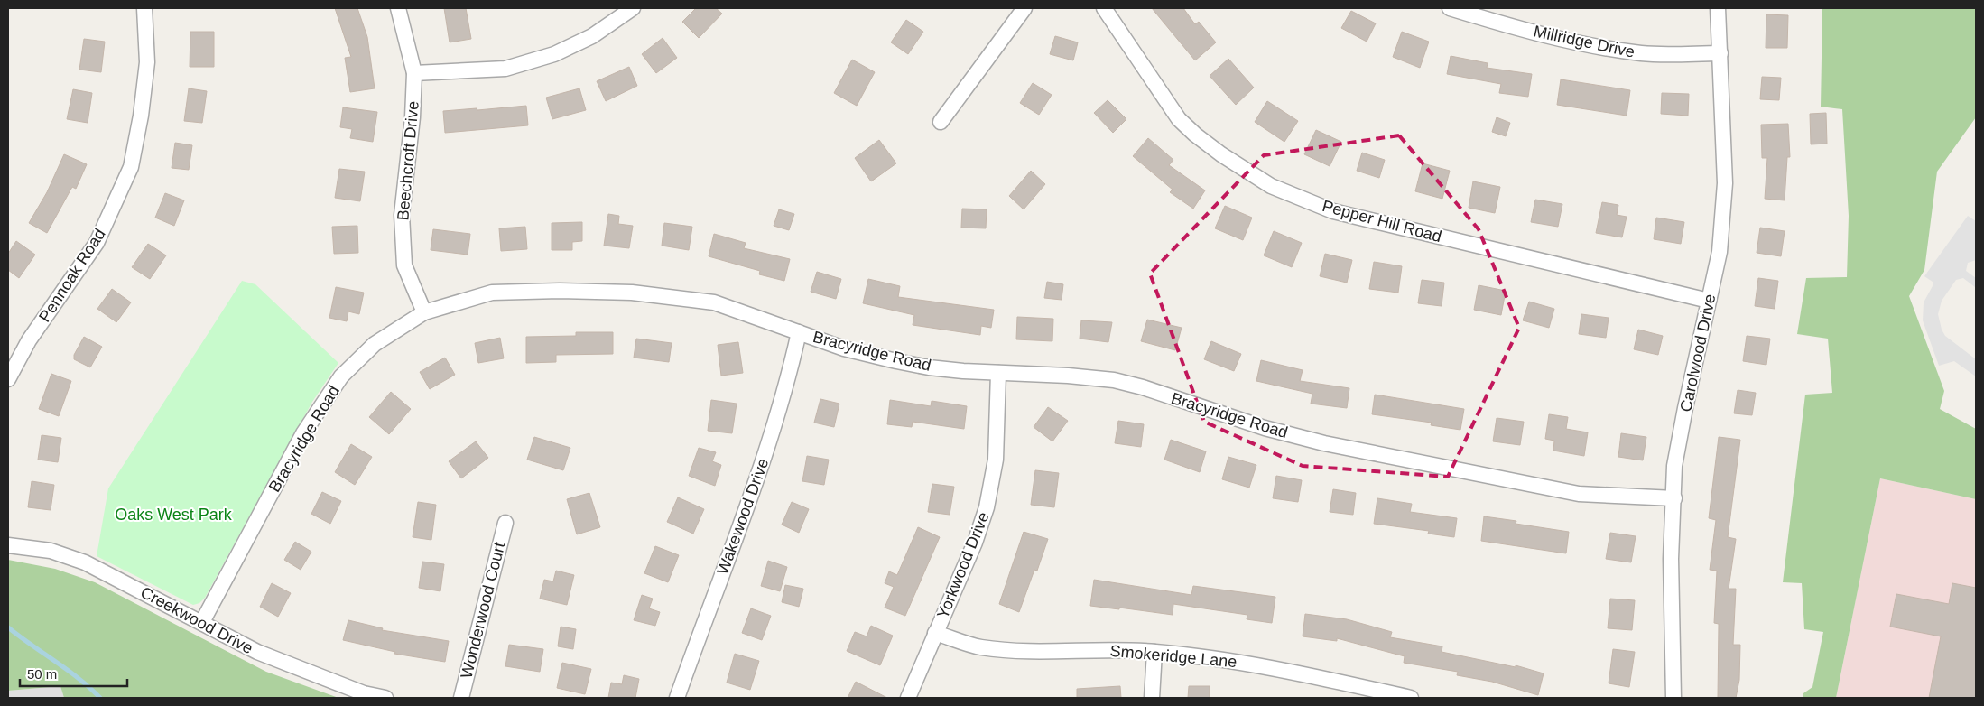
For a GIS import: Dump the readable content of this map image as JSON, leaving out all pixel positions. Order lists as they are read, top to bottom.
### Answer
{
  "streets": {
    "street": [
      "Millridge Drive",
      "Beechcroft Drive",
      "Pepper Hill Road",
      "Pennoak Road",
      "Bracyridge Road",
      "Carolwood Drive",
      "Wakewood Drive",
      "Yorkwood Drive",
      "Wonderwood Court",
      "Creekwood Drive",
      "Smokeridge Lane"
    ]
  },
  "crossings": [
    ["Millridge Drive", "Carolwood Drive"],
    ["Beechcroft Drive", "Bracyridge Road"],
    ["Pepper Hill Road", "Carolwood Drive"],
    ["Bracyridge Road", "Carolwood Drive"],
    ["Bracyridge Road", "Wakewood Drive"],
    ["Bracyridge Road", "Yorkwood Drive"],
    ["Bracyridge Road", "Creekwood Drive"],
    ["Yorkwood Drive", "Smokeridge Lane"]
  ],
  "parks": ["Oaks West Park"],
  "scale_bar": "50 m"
}
